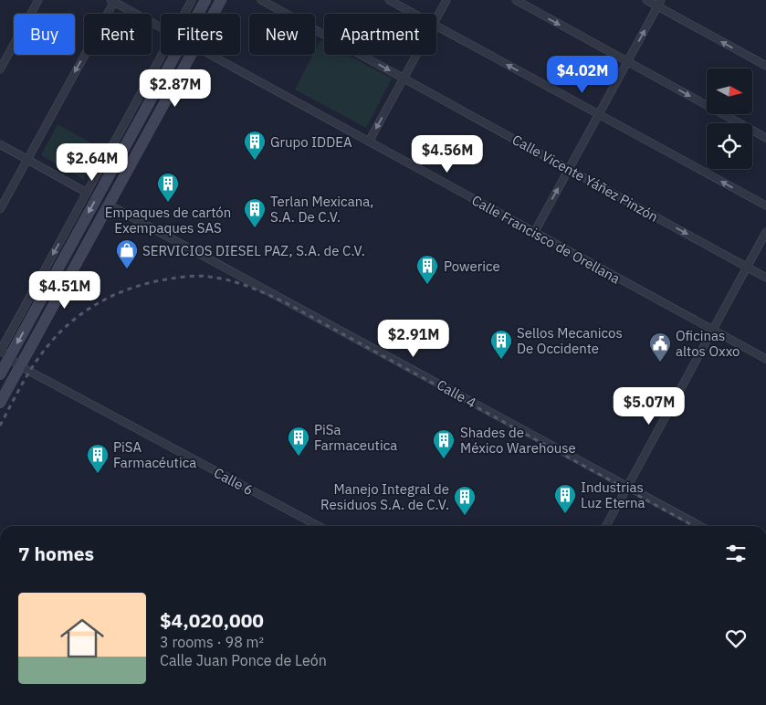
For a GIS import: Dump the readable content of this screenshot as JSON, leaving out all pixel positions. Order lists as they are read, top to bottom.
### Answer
{
  "streets": {
    "street": [
      "Calle Vicente Yáñez Pinzón",
      "Calle Francisco de Orellana",
      "Calle 4",
      "Calle 6"
    ]
  },
  "one_way": ["Calle Vicente Yáñez Pinzón"],
  "places": {
    "building": [
      "Grupo IDDEA",
      "Empaques de cartón Exempaques SAS",
      "Terlan Mexicana, S.A. De C.V.",
      "Powerice",
      "Sellos Mecanicos De Occidente",
      "PiSa Farmaceutica",
      "Shades de México Warehouse",
      "PiSA Farmacéutica",
      "Industrias Luz Eterna",
      "Manejo Integral de Residuos S.A. de C.V."
    ],
    "shop": ["SERVICIOS DIESEL PAZ, S.A. de C.V."],
    "public building": ["Oficinas altos Oxxo"]
  },
  "north": "right",
  "page": {
    "chip": [
      "Buy",
      "Rent",
      "Filters",
      "New",
      "Apartment"
    ],
    "price": [
      "$4.02M",
      "$2.87M",
      "$4.56M",
      "$2.64M",
      "$4.51M",
      "$2.91M",
      "$5.07M"
    ],
    "heading": "7 homes",
    "list": [
      {
        "name": "$4,020,000",
        "note": "3 rooms · 98 m² · Calle Juan Ponce de León"
      }
    ]
  }
}
